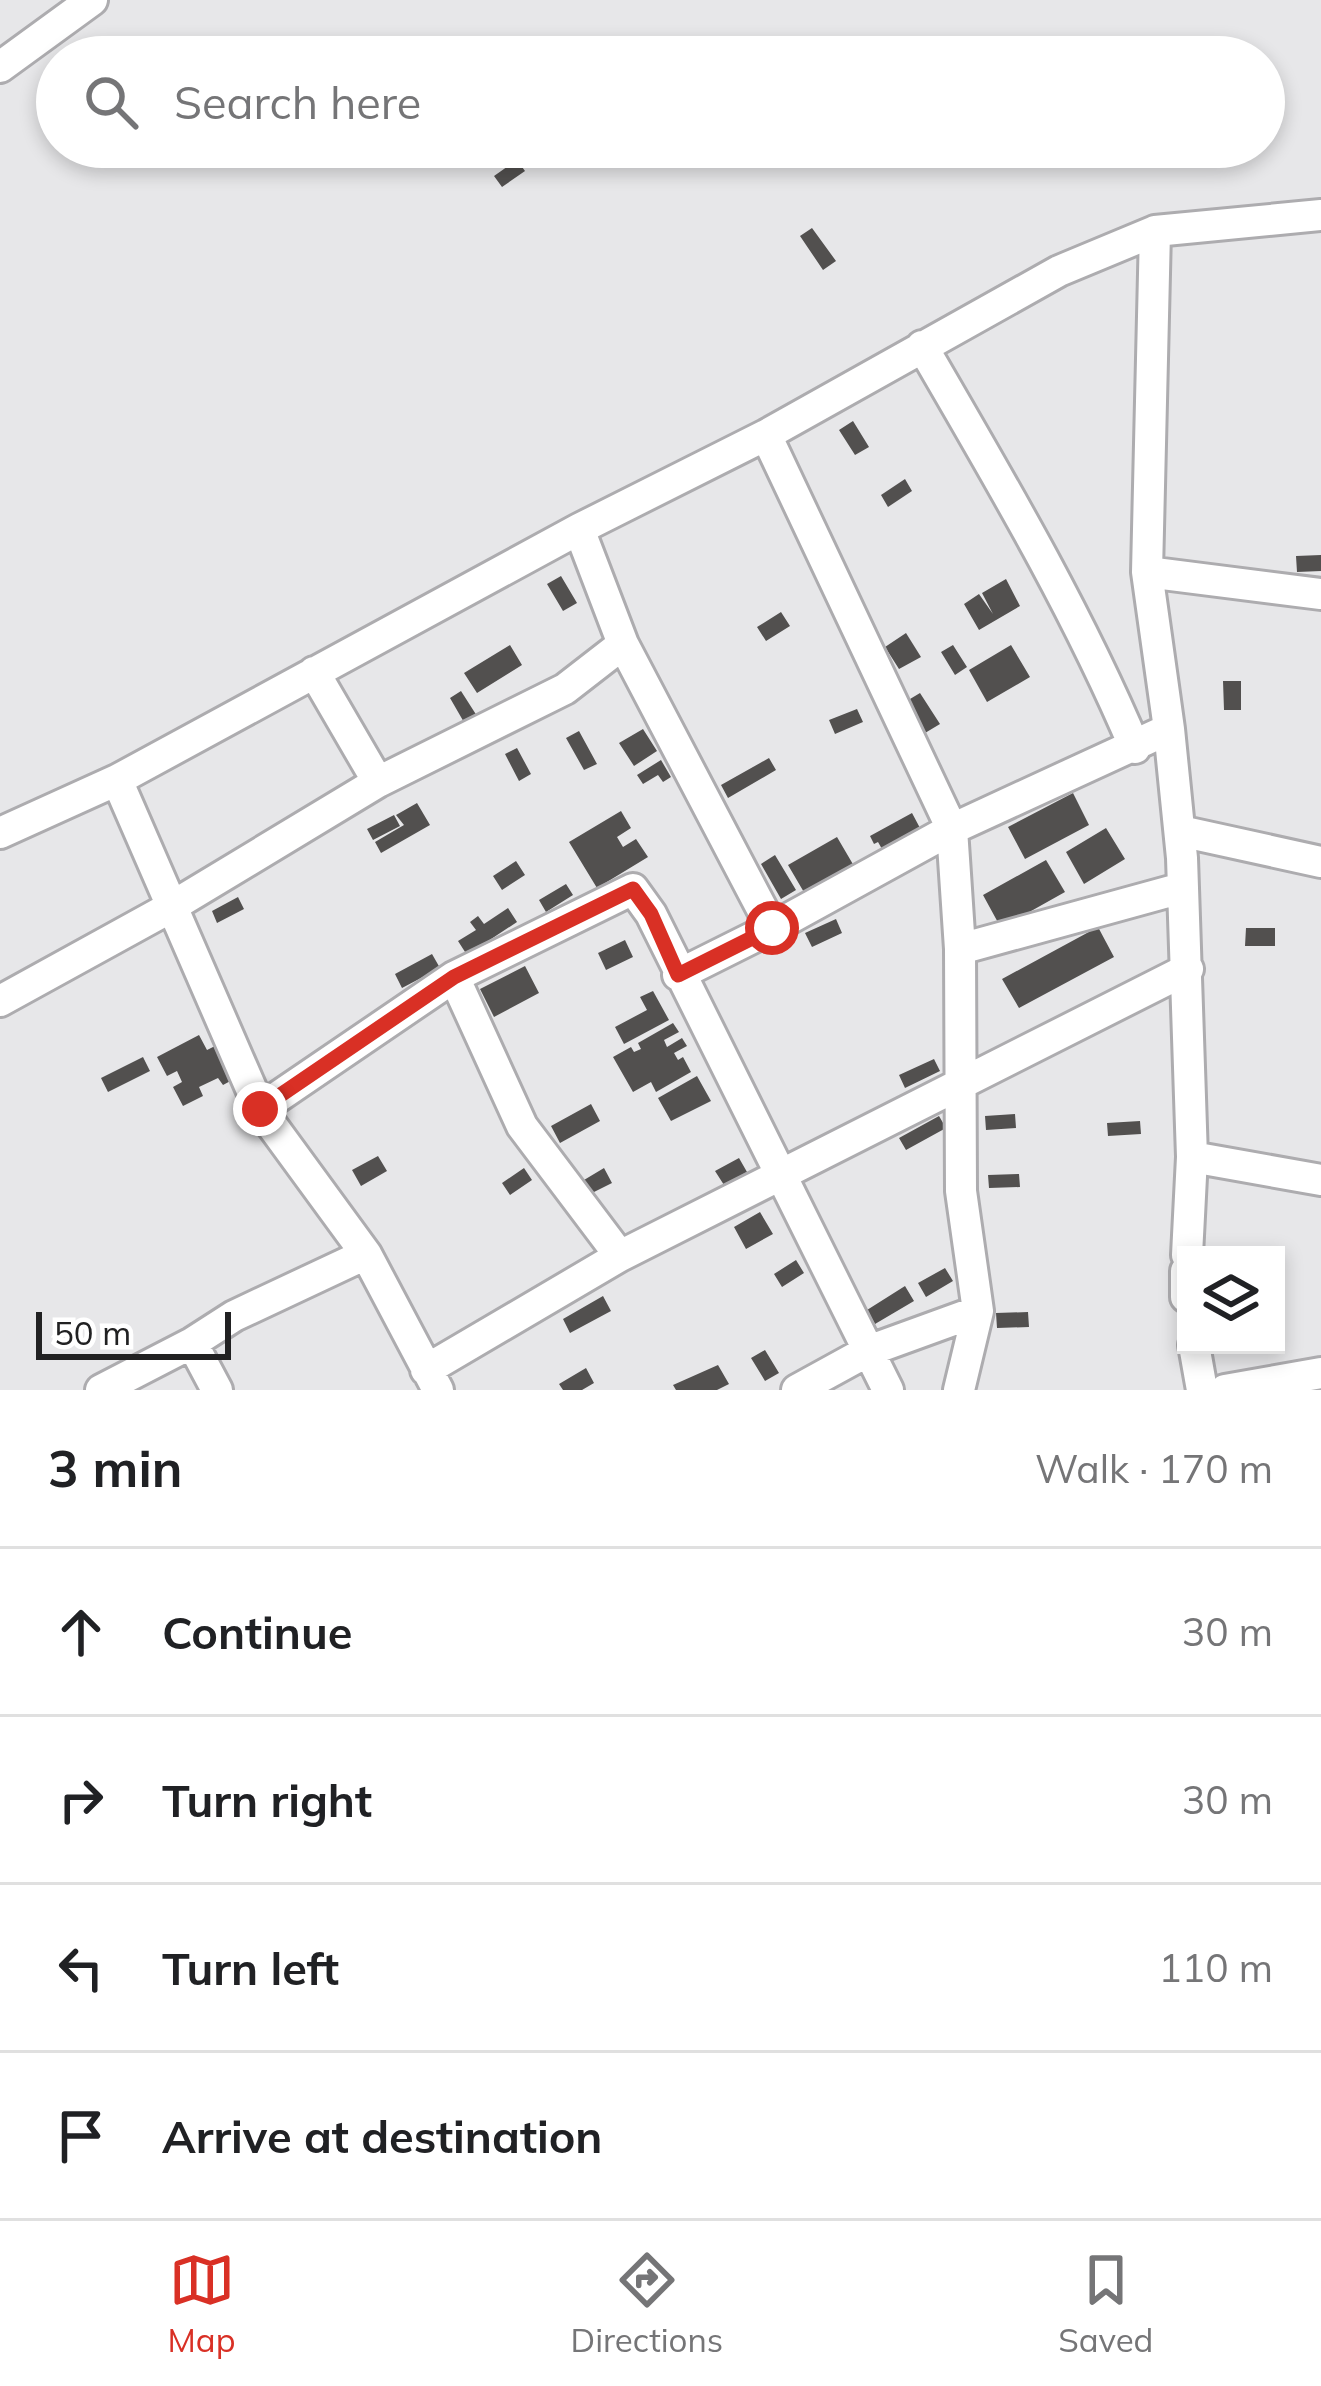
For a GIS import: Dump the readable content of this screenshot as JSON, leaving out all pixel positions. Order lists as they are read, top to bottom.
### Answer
{
  "scale_bar": "50 m",
  "page": {
    "search": "Search here",
    "scale": "50 m",
    "heading": ["3 min", "Walk · 170 m"],
    "list": [
      ["Continue", "30 m"],
      ["Turn right", "30 m"],
      ["Turn left", "110 m"],
      "Arrive at destination"
    ],
    "nav": ["Map", "Directions", "Saved"]
  }
}
